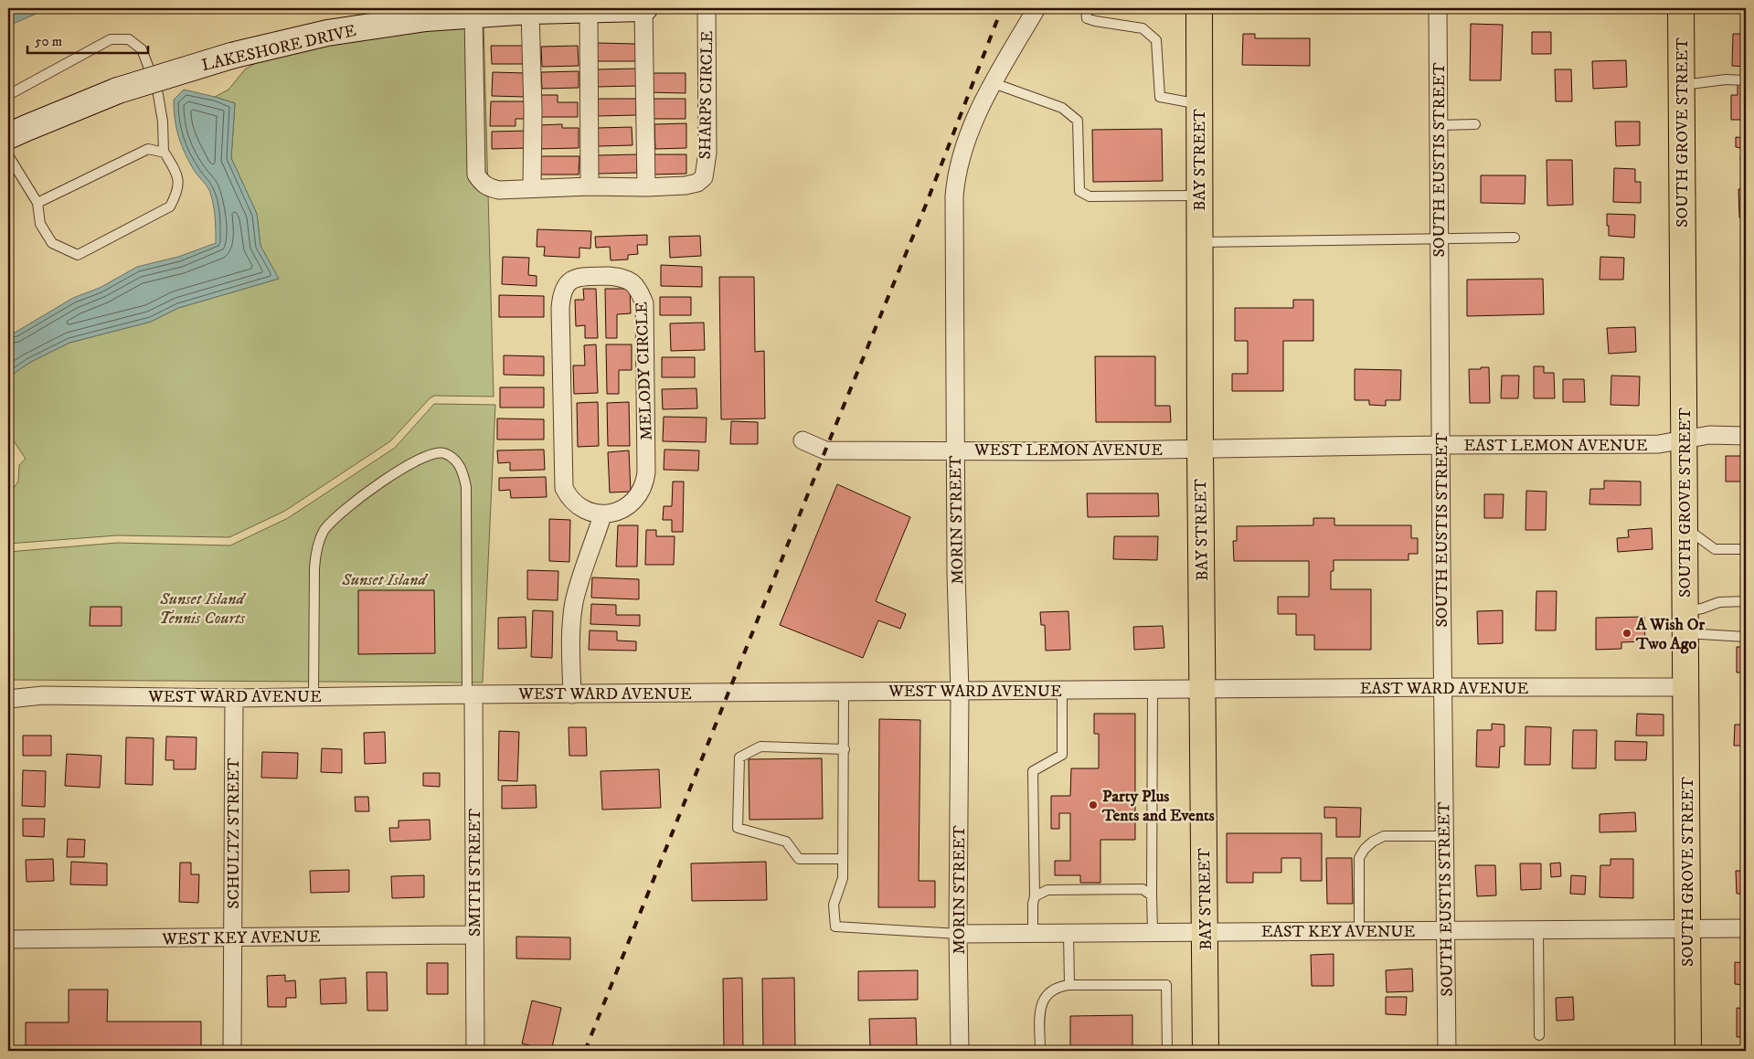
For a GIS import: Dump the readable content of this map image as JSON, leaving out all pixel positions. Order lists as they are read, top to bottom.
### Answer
{
  "streets": {
    "main road": ["SOUTH GROVE STREET", "BAY STREET"],
    "street": [
      "LAKESHORE DRIVE",
      "SHARPS CIRCLE",
      "SOUTH EUSTIS STREET",
      "MELODY CIRCLE",
      "EAST LEMON AVENUE",
      "WEST LEMON AVENUE",
      "MORIN STREET",
      "EAST WARD AVENUE",
      "WEST WARD AVENUE",
      "SCHULTZ STREET",
      "SMITH STREET",
      "EAST KEY AVENUE",
      "WEST KEY AVENUE"
    ]
  },
  "crossings": [
    ["LAKESHORE DRIVE", "SHARPS CIRCLE"],
    ["SOUTH GROVE STREET", "EAST LEMON AVENUE"],
    ["SOUTH GROVE STREET", "EAST WARD AVENUE"],
    ["SOUTH GROVE STREET", "EAST KEY AVENUE"],
    ["BAY STREET", "EAST LEMON AVENUE"],
    ["BAY STREET", "WEST LEMON AVENUE"],
    ["BAY STREET", "EAST WARD AVENUE"],
    ["BAY STREET", "WEST WARD AVENUE"],
    ["BAY STREET", "EAST KEY AVENUE"],
    ["SOUTH EUSTIS STREET", "EAST LEMON AVENUE"],
    ["SOUTH EUSTIS STREET", "EAST WARD AVENUE"],
    ["SOUTH EUSTIS STREET", "EAST KEY AVENUE"],
    ["EAST LEMON AVENUE", "WEST LEMON AVENUE"],
    ["WEST LEMON AVENUE", "MORIN STREET"],
    ["MORIN STREET", "WEST WARD AVENUE"],
    ["MORIN STREET", "EAST KEY AVENUE"],
    ["EAST WARD AVENUE", "WEST WARD AVENUE"],
    ["WEST WARD AVENUE", "SCHULTZ STREET"],
    ["WEST WARD AVENUE", "SMITH STREET"],
    ["SCHULTZ STREET", "WEST KEY AVENUE"],
    ["SMITH STREET", "WEST KEY AVENUE"]
  ],
  "parks": ["Sunset Island", "Sunset Island Tennis Courts"],
  "places": ["A Wish Or Two Ago", "Party Plus Tents and Events"],
  "scale_bar": "50 m"
}
